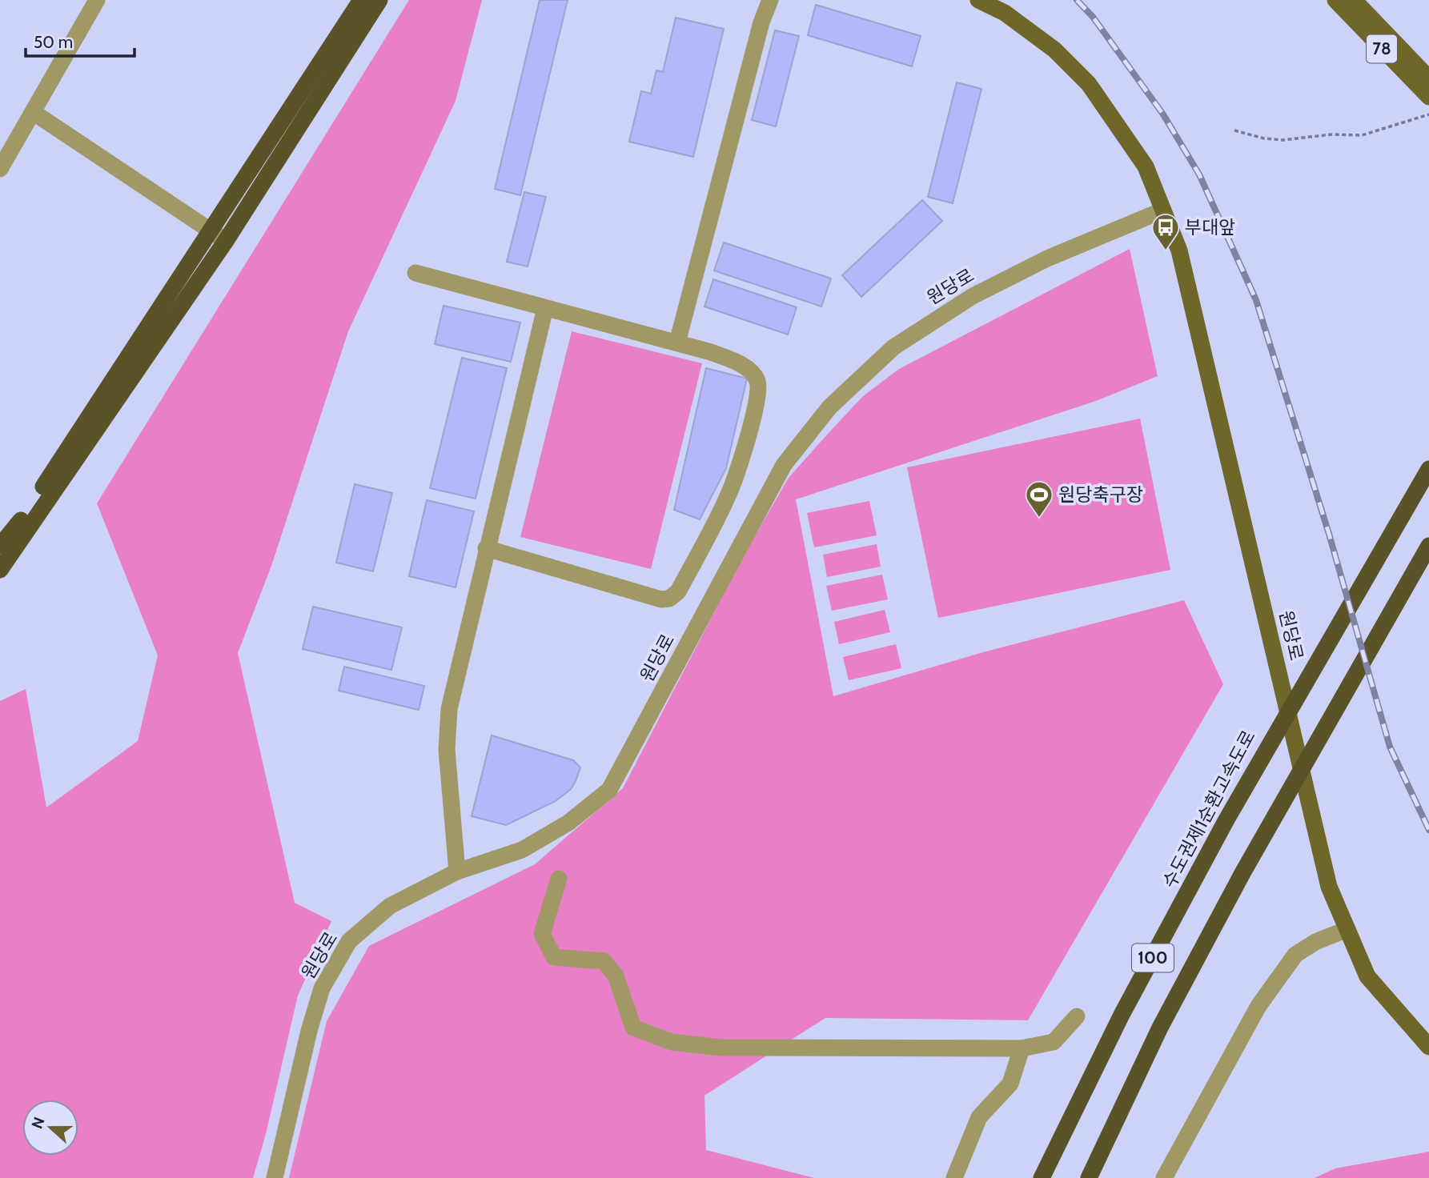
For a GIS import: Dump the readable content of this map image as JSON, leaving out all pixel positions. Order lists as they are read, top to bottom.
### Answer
{
  "streets": {
    "highway": ["수도권제1순환고속도로", "100"],
    "main road": ["78", "원당로"]
  },
  "places": {
    "bus stop": ["부대앞"],
    "sports": ["원당축구장"]
  },
  "scale_bar": "50 m",
  "north": "left"
}
